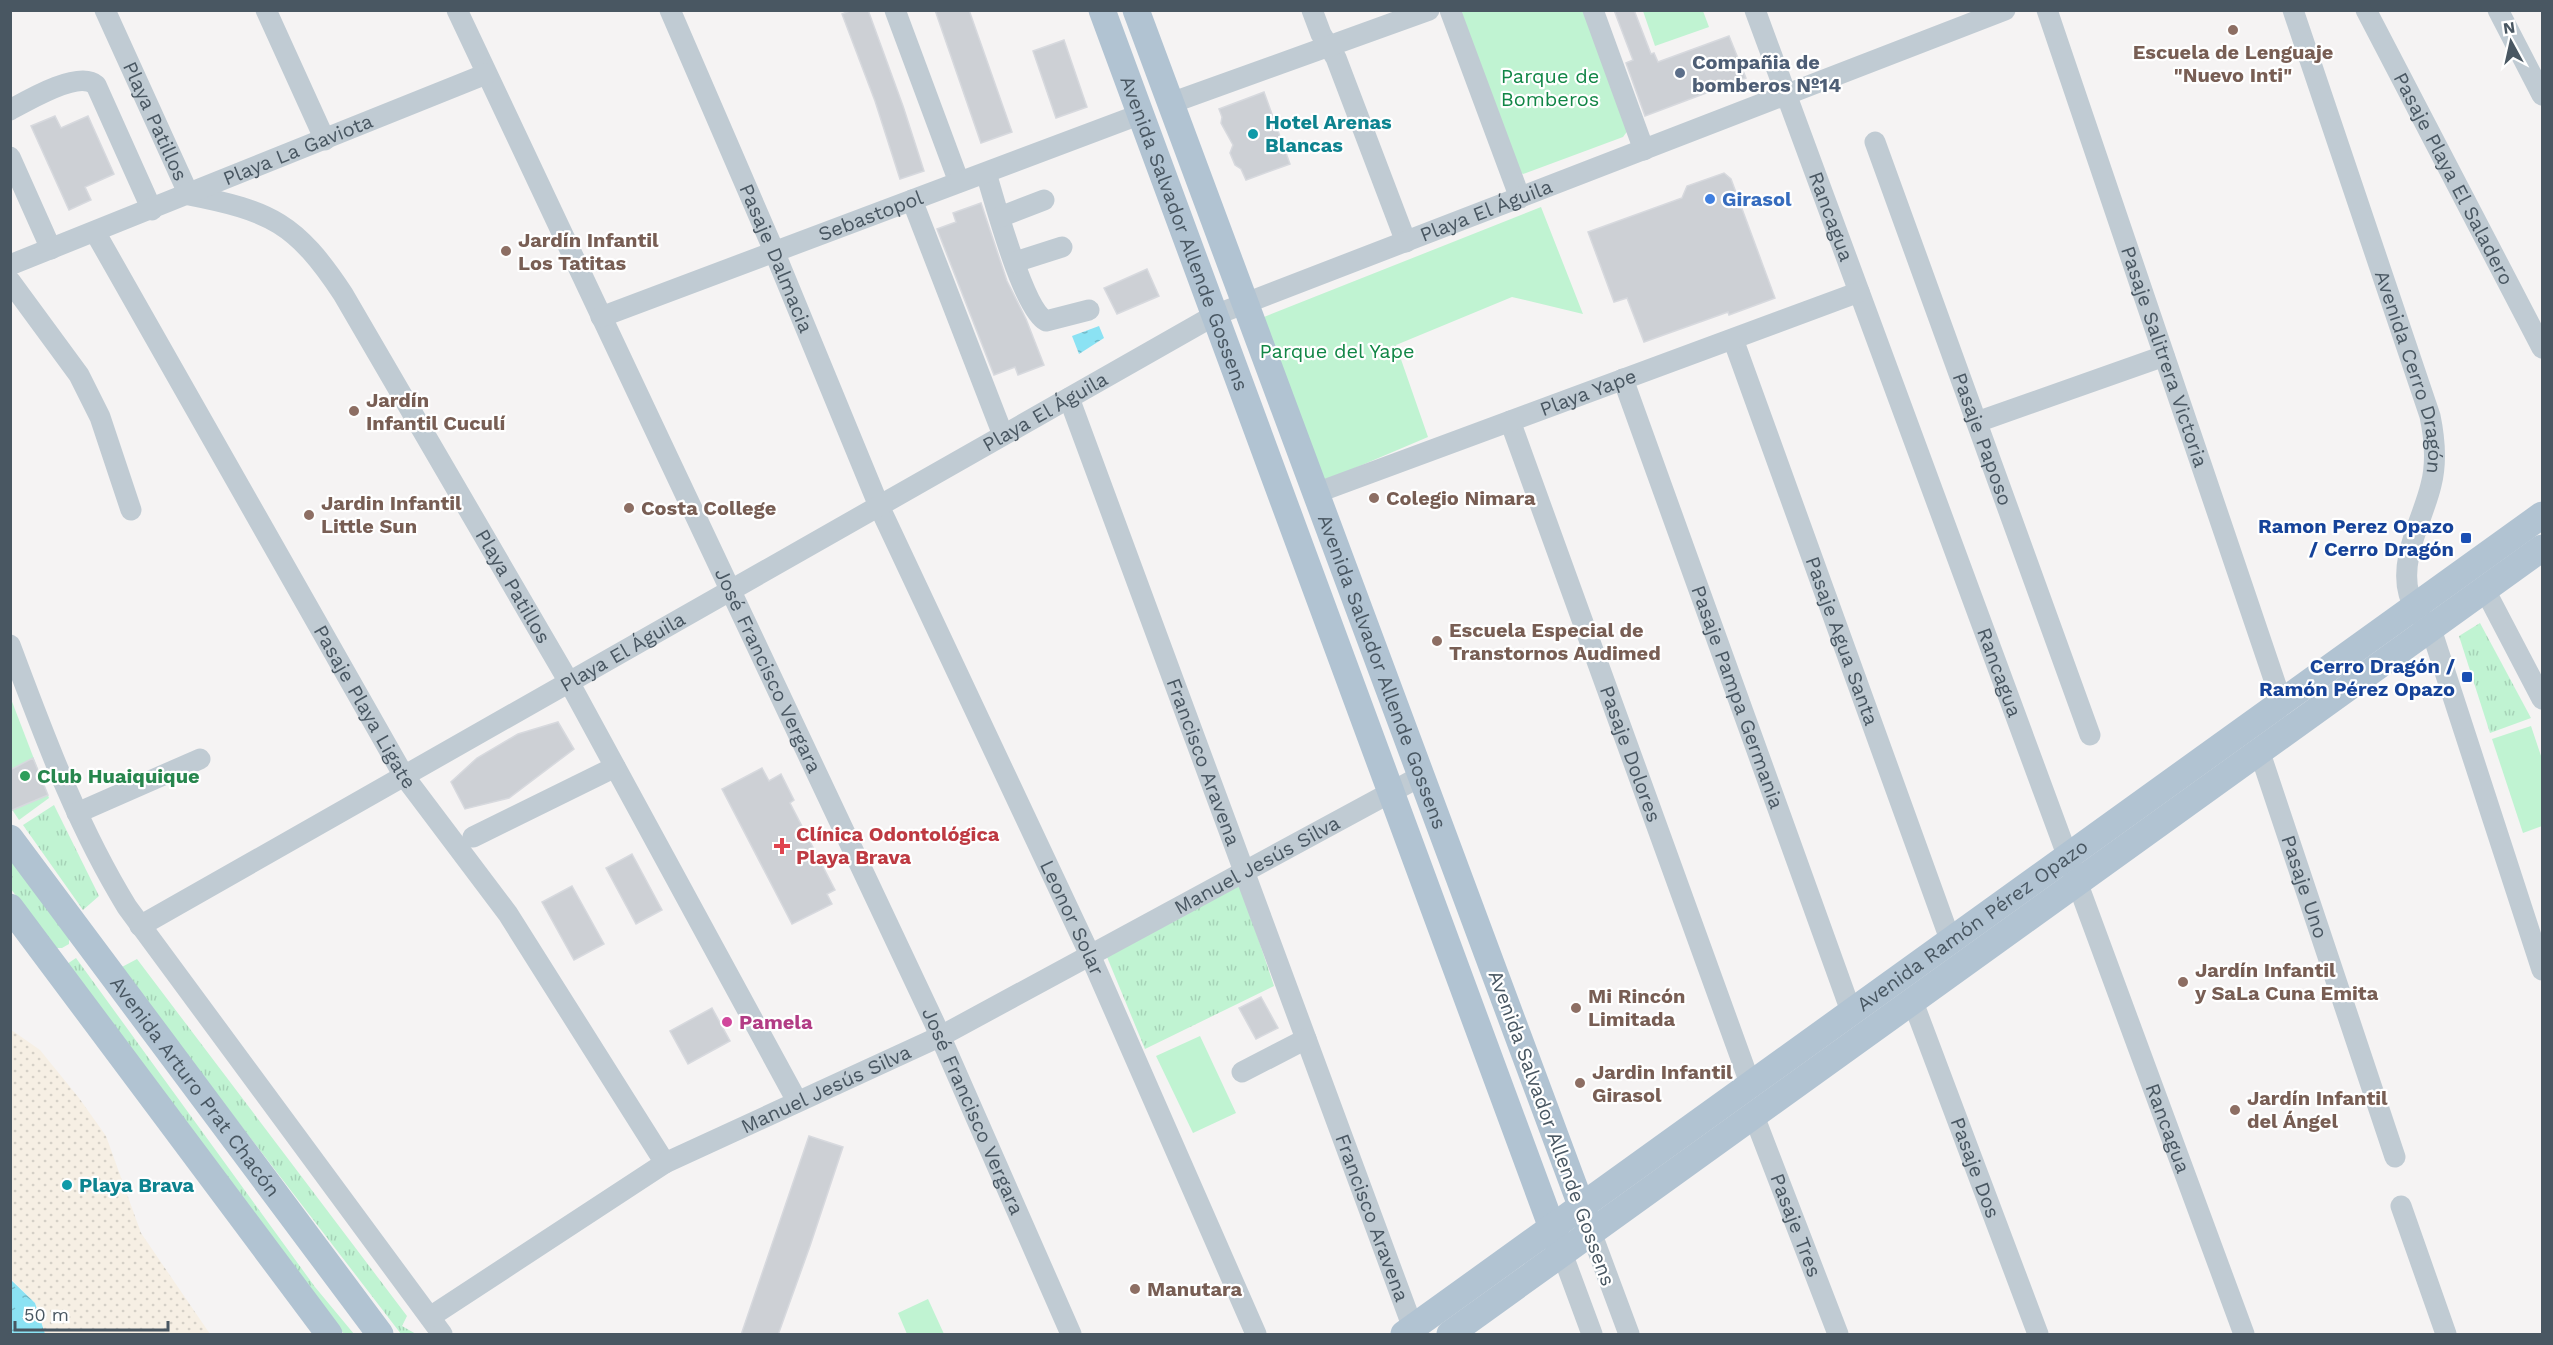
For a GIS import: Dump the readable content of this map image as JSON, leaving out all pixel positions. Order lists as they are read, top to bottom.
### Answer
{
  "streets": {
    "main road": ["Avenida Salvador Allende Gossens", "Avenida Ramón Pérez Opazo", "Avenida Arturo Prat Chacón"],
    "street": [
      "Playa Patillos",
      "Playa La Gaviota",
      "Pasaje Playa El Saladero",
      "Playa El Águila",
      "Sebastopol",
      "Rancagua",
      "Pasaje Dalmacia",
      "Pasaje Salitrera Victoria",
      "Avenida Cerro Dragón",
      "Playa Yape",
      "Pasaje Paposo",
      "Pasaje Agua Santa",
      "José Francisco Vergara",
      "Pasaje Pampa Germania",
      "Pasaje Playa Ligate",
      "Pasaje Dolores",
      "Francisco Aravena",
      "Manuel Jesús Silva",
      "Pasaje Uno",
      "Leonor Solar",
      "Pasaje Dos",
      "Pasaje Tres"
    ]
  },
  "crossings": [
    ["Playa Patillos", "Playa La Gaviota"],
    ["Playa Patillos", "Playa El Águila"],
    ["Playa Patillos", "Manuel Jesús Silva"],
    ["Playa La Gaviota", "José Francisco Vergara"],
    ["Playa La Gaviota", "Pasaje Playa Ligate"],
    ["Playa El Águila", "Rancagua"],
    ["Playa El Águila", "Avenida Salvador Allende Gossens"],
    ["Playa El Águila", "Pasaje Dalmacia"],
    ["Playa El Águila", "José Francisco Vergara"],
    ["Playa El Águila", "Pasaje Playa Ligate"],
    ["Playa El Águila", "Francisco Aravena"],
    ["Playa El Águila", "Leonor Solar"],
    ["Sebastopol", "Avenida Salvador Allende Gossens"],
    ["Sebastopol", "Pasaje Dalmacia"],
    ["Sebastopol", "José Francisco Vergara"],
    ["Rancagua", "Playa Yape"],
    ["Rancagua", "Avenida Ramón Pérez Opazo"],
    ["Avenida Salvador Allende Gossens", "Playa Yape"],
    ["Avenida Salvador Allende Gossens", "Manuel Jesús Silva"],
    ["Avenida Salvador Allende Gossens", "Avenida Ramón Pérez Opazo"],
    ["Pasaje Dalmacia", "Leonor Solar"],
    ["Pasaje Salitrera Victoria", "Avenida Ramón Pérez Opazo"],
    ["Avenida Cerro Dragón", "Avenida Ramón Pérez Opazo"],
    ["Playa Yape", "Pasaje Agua Santa"],
    ["Playa Yape", "Pasaje Pampa Germania"],
    ["Playa Yape", "Pasaje Dolores"],
    ["Pasaje Agua Santa", "Avenida Ramón Pérez Opazo"],
    ["José Francisco Vergara", "Manuel Jesús Silva"],
    ["Pasaje Pampa Germania", "Avenida Ramón Pérez Opazo"],
    ["Pasaje Playa Ligate", "Manuel Jesús Silva"],
    ["Pasaje Dolores", "Avenida Ramón Pérez Opazo"],
    ["Francisco Aravena", "Manuel Jesús Silva"],
    ["Francisco Aravena", "Avenida Ramón Pérez Opazo"],
    ["Manuel Jesús Silva", "Leonor Solar"],
    ["Pasaje Uno", "Avenida Ramón Pérez Opazo"],
    ["Avenida Ramón Pérez Opazo", "Pasaje Dos"],
    ["Avenida Ramón Pérez Opazo", "Pasaje Tres"]
  ],
  "parks": ["Parque de Bomberos", "Parque del Yape"],
  "places": {
    "other": [
      "Escuela de Lenguaje \"Nuevo Inti\"",
      "Compañia de bomberos Nº14",
      "Hotel Arenas Blancas",
      "Girasol",
      "Jardín Infantil Los Tatitas",
      "Jardín Infantil Cuculí",
      "Colegio Nimara",
      "Costa College",
      "Jardin Infantil Little Sun",
      "Escuela Especial de Transtornos Audimed",
      "Club Huaiquique",
      "Jardín Infantil y SaLa Cuna Emita",
      "Mi Rincón Limitada",
      "Pamela",
      "Jardin Infantil Girasol",
      "Jardín Infantil del Ángel",
      "Playa Brava",
      "Manutara"
    ],
    "transit": ["Ramon Perez Opazo / Cerro Dragón", "Cerro Dragón / Ramón Pérez Opazo"],
    "health": ["Clínica Odontológica Playa Brava"]
  },
  "scale_bar": "50 m",
  "north": "top"
}
